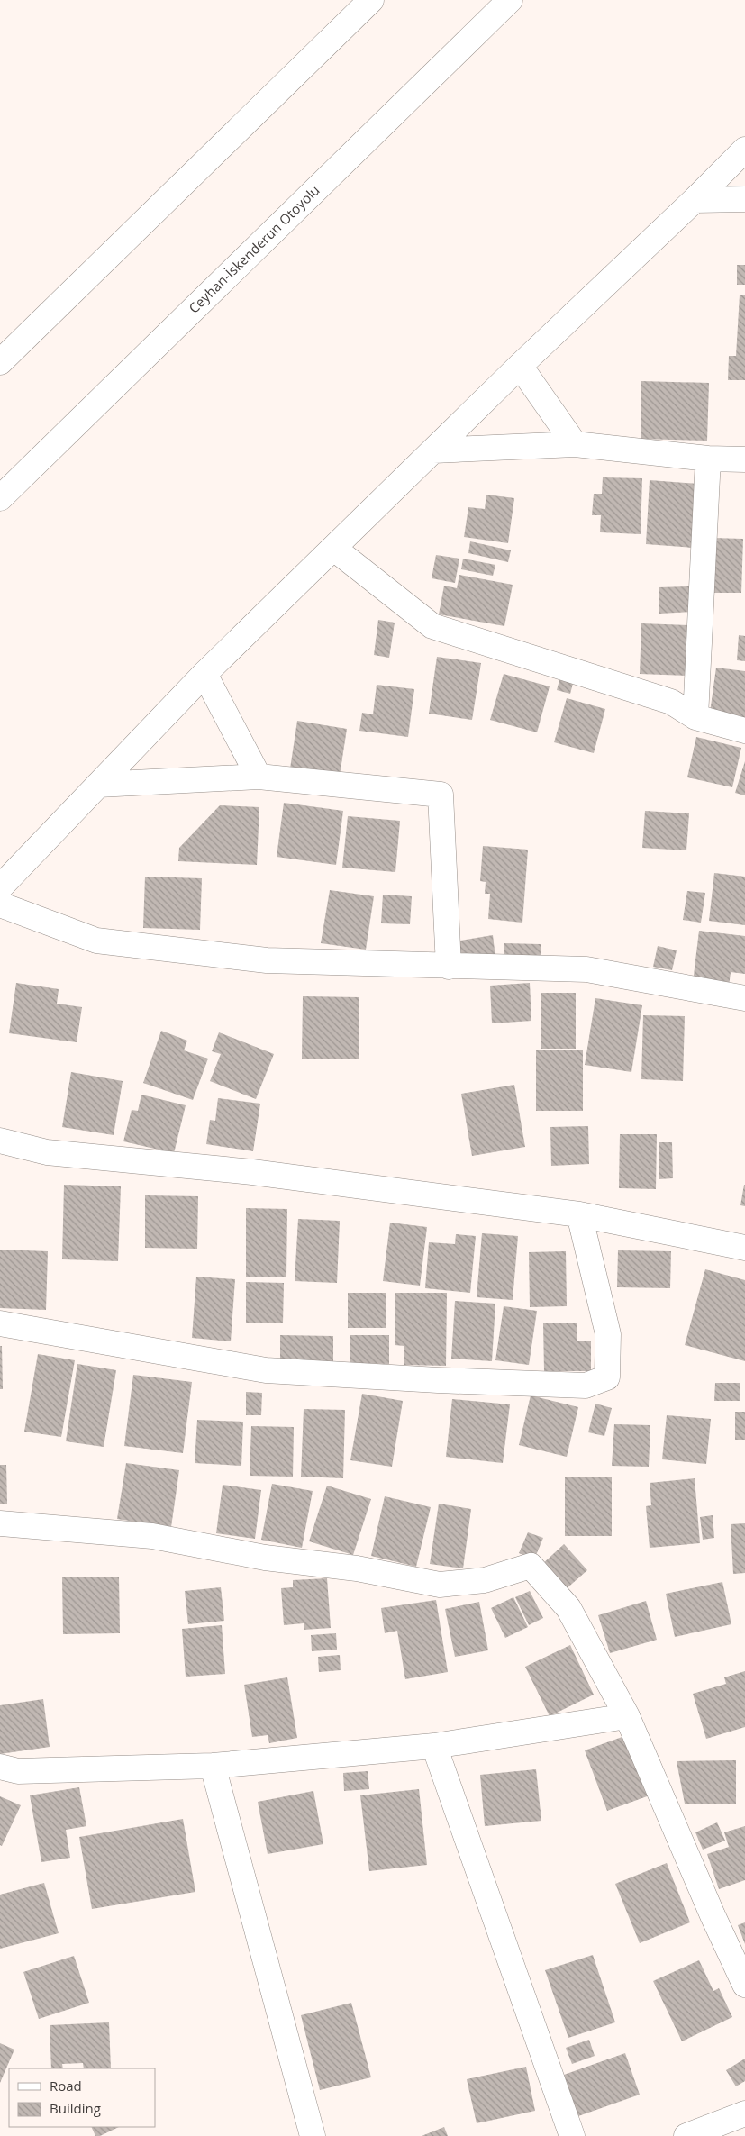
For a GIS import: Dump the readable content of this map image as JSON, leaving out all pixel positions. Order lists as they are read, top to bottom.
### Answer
{
  "streets": {
    "main road": ["Ceyhan-İskenderun Otoyolu"]
  },
  "legend": ["Road", "Building"]
}
